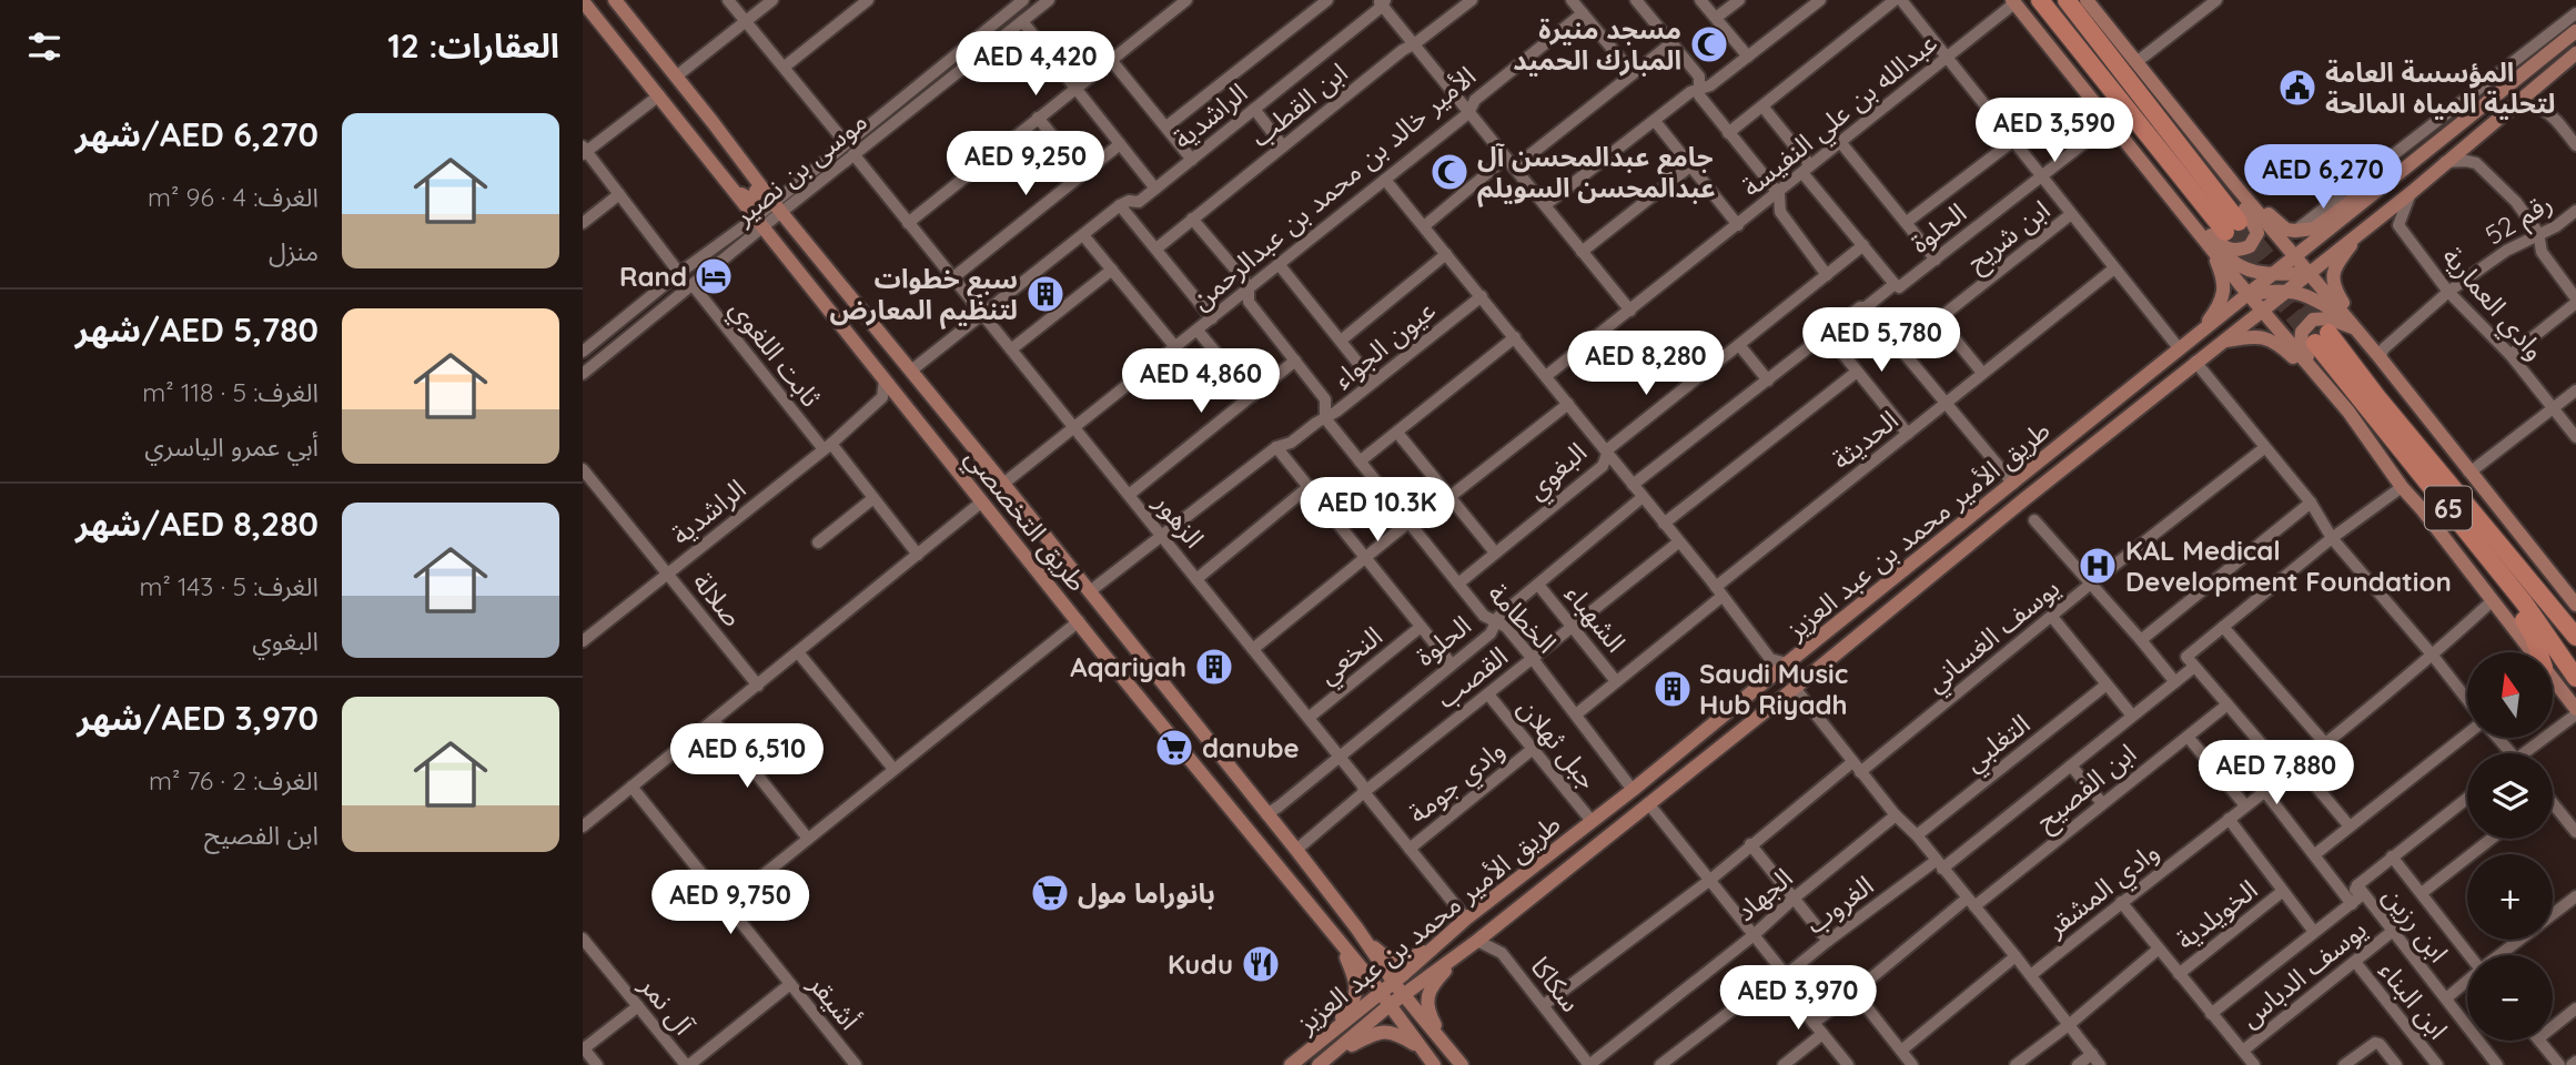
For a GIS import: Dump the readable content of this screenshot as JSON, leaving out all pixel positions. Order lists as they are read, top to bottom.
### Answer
{
  "streets": {
    "highway": ["65"],
    "main road": ["طريق التخصصي", "طريق الأمير محمد بن عبد العزيز"],
    "street": [
      "ابن القطب",
      "عبدالله بن علي النفيسة",
      "الراشدية",
      "موسى بن نصير",
      "الأمير خالد بن محمد بن عبدالرحمن",
      "رقم 52",
      "الحلوة",
      "ابن شريح",
      "وادي العمارية",
      "عيون الجواء",
      "ثابت اللغوي",
      "الحديثة",
      "البغوي",
      "الزهور",
      "صلالة",
      "الخطامة",
      "الشهباء",
      "يوسف الغساني",
      "النخعي",
      "القصب",
      "التغلبي",
      "جبل ثهلان",
      "وادي جومة",
      "ابن الفصيح",
      "وادي المشقر",
      "الجهاد",
      "الغروب",
      "الخويلدية",
      "ابن رزين",
      "يوسف الدباس",
      "سكاكا",
      "ابن البناء",
      "أشيقر",
      "آل نمر"
    ]
  },
  "crossings": [
    ["ابن القطب", "الخطامة"],
    ["الراشدية", "ثابت اللغوي"],
    ["الراشدية", "طريق التخصصي"],
    ["الراشدية", "الزهور"],
    ["الراشدية", "صلالة"],
    ["موسى بن نصير", "ثابت اللغوي"],
    ["موسى بن نصير", "طريق التخصصي"],
    ["موسى بن نصير", "الزهور"],
    ["الأمير خالد بن محمد بن عبدالرحمن", "طريق التخصصي"],
    ["الأمير خالد بن محمد بن عبدالرحمن", "الزهور"],
    ["الأمير خالد بن محمد بن عبدالرحمن", "الخطامة"],
    ["رقم 52", "وادي العمارية"],
    ["الحلوة", "طريق التخصصي"],
    ["الحلوة", "الزهور"],
    ["الحلوة", "الخطامة"],
    ["الحلوة", "الشهباء"],
    ["وادي العمارية", "طريق الأمير محمد بن عبد العزيز"],
    ["عيون الجواء", "طريق التخصصي"],
    ["عيون الجواء", "الزهور"],
    ["عيون الجواء", "الخطامة"],
    ["الحديثة", "الخطامة"],
    ["الحديثة", "الشهباء"],
    ["البغوي", "الخطامة"],
    ["طريق التخصصي", "طريق الأمير محمد بن عبد العزيز"],
    ["طريق التخصصي", "القصب"],
    ["الزهور", "طريق الأمير محمد بن عبد العزيز"],
    ["الزهور", "النخعي"],
    ["الزهور", "القصب"],
    ["الزهور", "وادي جومة"],
    ["طريق الأمير محمد بن عبد العزيز", "الخطامة"],
    ["طريق الأمير محمد بن عبد العزيز", "جبل ثهلان"],
    ["طريق الأمير محمد بن عبد العزيز", "سكاكا"],
    ["الخطامة", "القصب"],
    ["الشهباء", "القصب"],
    ["يوسف الغساني", "سكاكا"],
    ["القصب", "جبل ثهلان"],
    ["جبل ثهلان", "وادي جومة"],
    ["الجهاد", "سكاكا"],
    ["ابن رزين", "يوسف الدباس"],
    ["يوسف الدباس", "ابن البناء"]
  ],
  "places": {
    "mosque": ["مسجد منيرة المبارك الحميد", "جامع عبدالمحسن آل عبدالمحسن السويلم"],
    "public building": ["المؤسسة العامة لتحلية المياه المالحة"],
    "hotel": ["Rand"],
    "building": ["سبع خطوات لتنظيم المعارض", "Aqariyah", "Saudi Music Hub Riyadh"],
    "hospital": ["KAL Medical Development Foundation"],
    "supermarket": ["danube", "بانوراما مول"],
    "restaurant": ["Kudu"]
  },
  "north": "top",
  "page": {
    "heading": "العقارات: 12",
    "price": [
      "AED 4,420",
      "AED 3,590",
      "AED 9,250",
      "AED 6,270",
      "AED 5,780",
      "AED 8,280",
      "AED 4,860",
      "AED 10.3K",
      "AED 6,510",
      "AED 7,880",
      "AED 9,750",
      "AED 3,970"
    ],
    "list": [
      {
        "name": "AED 6,270/شهر",
        "note": "الغرف: 4 · 96 m² · منزل"
      },
      {
        "name": "AED 5,780/شهر",
        "note": "الغرف: 5 · 118 m² · أبي عمرو الياسري"
      },
      {
        "name": "AED 8,280/شهر",
        "note": "الغرف: 5 · 143 m² · البغوي"
      },
      {
        "name": "AED 3,970/شهر",
        "note": "الغرف: 2 · 76 m² · ابن الفصيح"
      }
    ],
    "map_buttons": ["+", "−"]
  }
}
